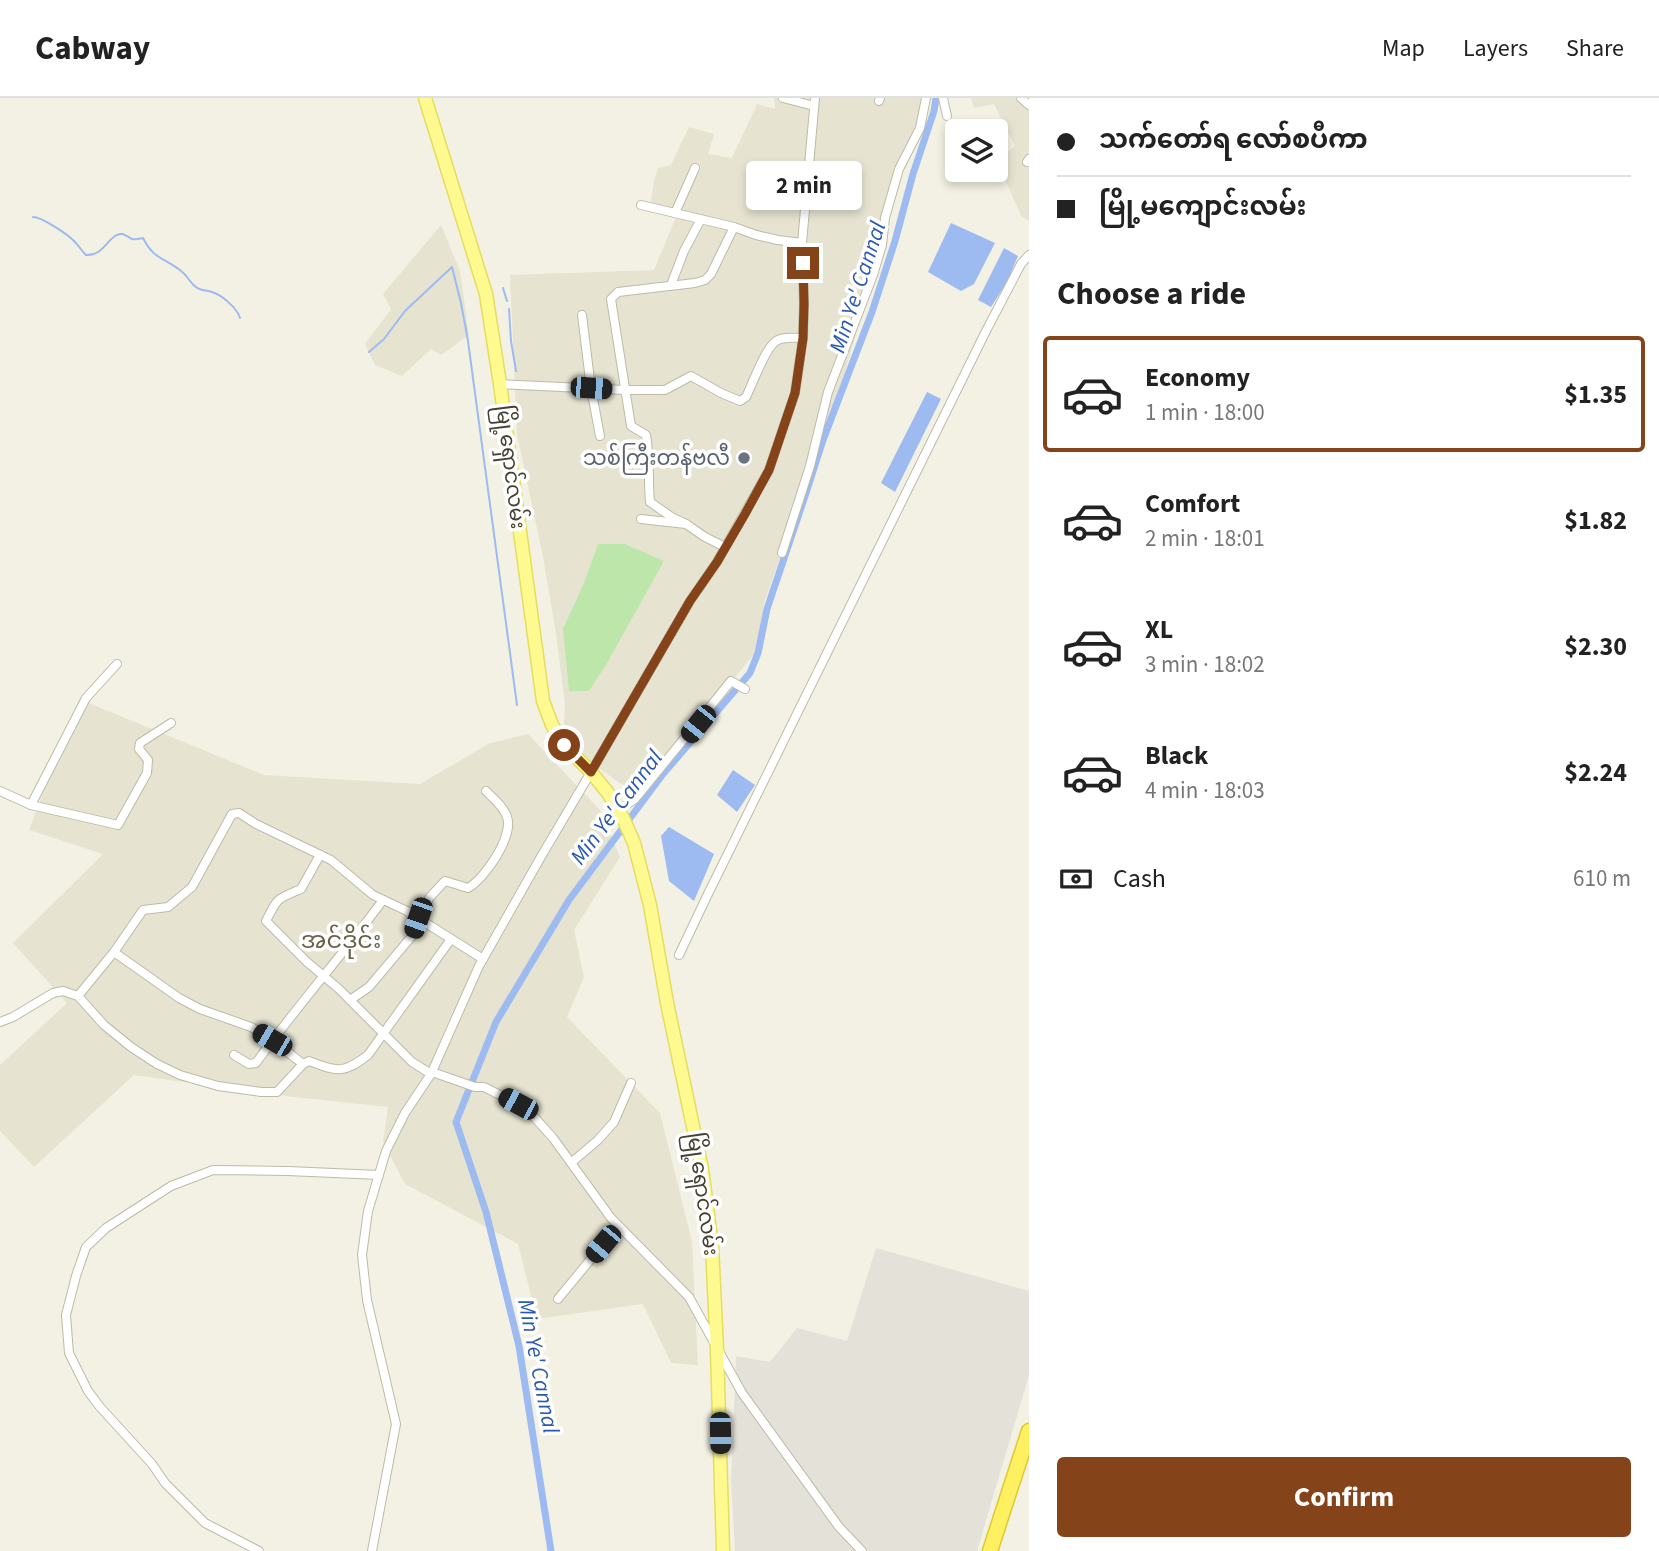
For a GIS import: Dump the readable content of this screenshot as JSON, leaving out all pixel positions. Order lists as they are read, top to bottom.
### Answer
{
  "streets": {
    "main road": ["မြို့ရှောင်လမ်း"]
  },
  "districts": ["အင်ဒိုင်း"],
  "water": ["Min Ye' Cannal"],
  "places": ["သစ်ကြီးတန်ဗလီ"],
  "page": {
    "header": "Cabway",
    "nav": ["Map", "Layers", "Share"],
    "banner": ["သက်တော်ရ လော်စပီကာ", "မြို့မကျောင်းလမ်း"],
    "bubble": "2 min",
    "heading": "Choose a ride",
    "list": [
      {
        "name": "Economy",
        "note": "1 min · 18:00",
        "value": "$1.35"
      },
      {
        "name": "Comfort",
        "note": "2 min · 18:01",
        "value": "$1.82"
      },
      {
        "name": "XL",
        "note": "3 min · 18:02",
        "value": "$2.30"
      },
      {
        "name": "Black",
        "note": "4 min · 18:03",
        "value": "$2.24"
      }
    ],
    "pay": ["Cash", "610 m"],
    "buttons": "Confirm"
  }
}
